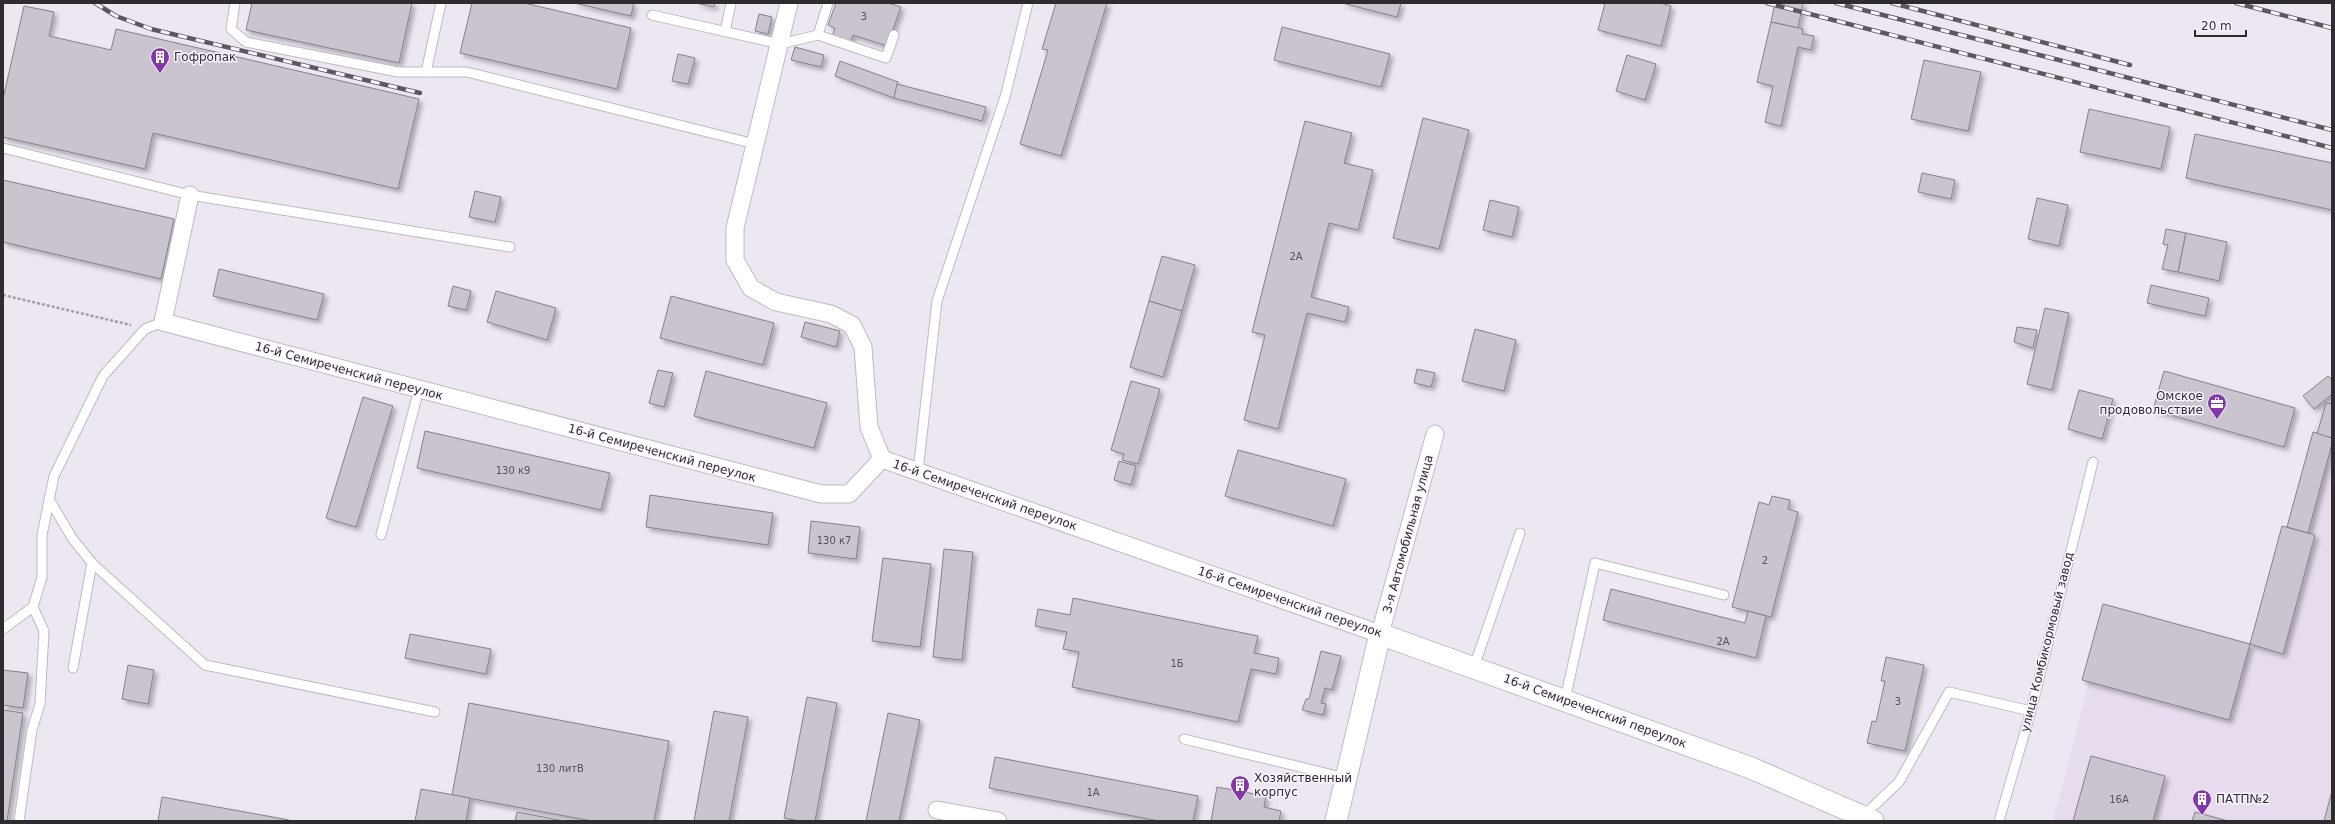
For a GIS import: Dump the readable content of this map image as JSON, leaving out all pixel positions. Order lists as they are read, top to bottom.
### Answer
{
  "streets": {
    "street": ["16-й Семиреченский переулок", "3-я Автомобильная улица"],
    "lane": ["улица Комбикормовый завод"]
  },
  "crossings": [
    ["16-й Семиреченский переулок", "3-я Автомобильная улица"]
  ],
  "places": {
    "building": ["Гофропак", "Хозяйственный корпус", "ПАТП№2"],
    "office": ["Омское продовольствие"]
  },
  "house_numbers": [
    "3",
    "2А",
    "130 к9",
    "130 к7",
    "2",
    "2А",
    "1Б",
    "3",
    "130 литВ",
    "1А",
    "16А"
  ],
  "scale_bar": "20 m"
}
